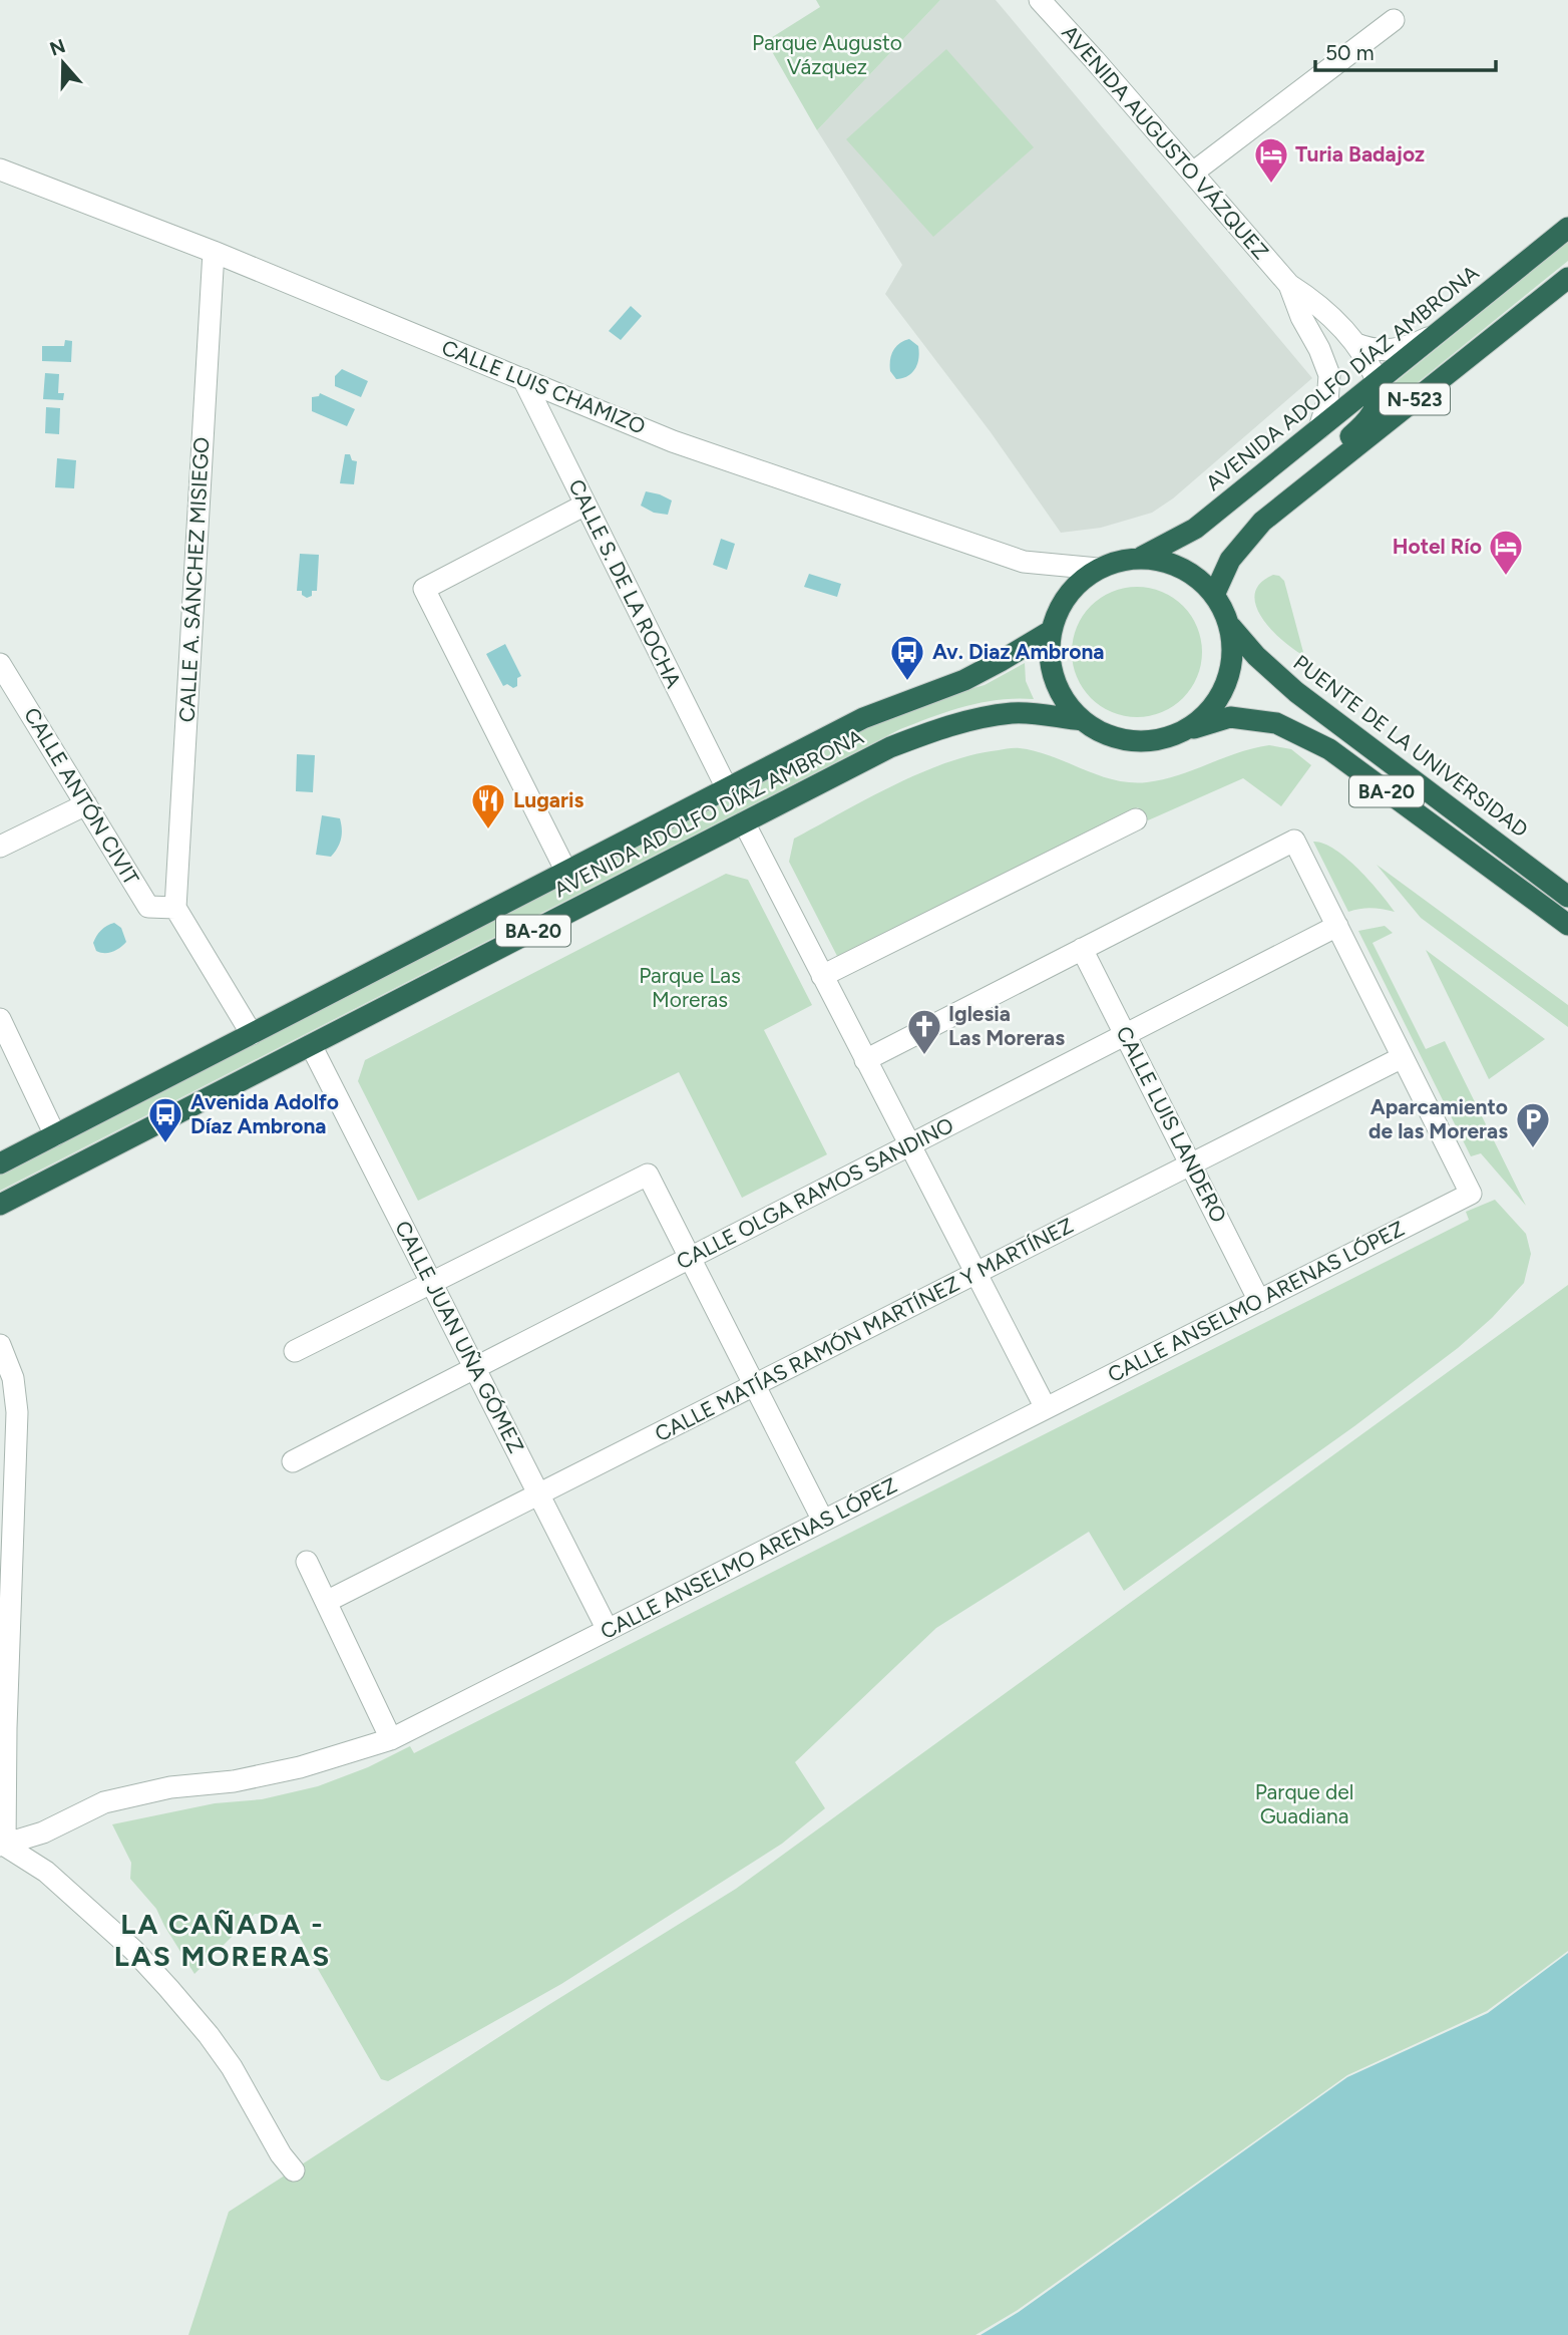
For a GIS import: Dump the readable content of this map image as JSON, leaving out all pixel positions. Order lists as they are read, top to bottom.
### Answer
{
  "streets": {
    "highway": [
      "AVENIDA ADOLFO DÍAZ AMBRONA",
      "N-523",
      "PUENTE DE LA UNIVERSIDAD",
      "BA-20"
    ],
    "street": [
      "AVENIDA AUGUSTO VÁZQUEZ",
      "CALLE LUIS CHAMIZO",
      "CALLE A. SÁNCHEZ MISIEGO",
      "CALLE S. DE LA ROCHA",
      "CALLE ANTÓN CIVIT",
      "CALLE LUIS LANDERO",
      "CALLE OLGA RAMOS SANDINO",
      "CALLE ANSELMO ARENAS LÓPEZ",
      "CALLE MATÍAS RAMÓN MARTÍNEZ Y MARTÍNEZ",
      "CALLE JUAN UÑA GÓMEZ"
    ]
  },
  "crossings": [
    ["AVENIDA AUGUSTO VÁZQUEZ", "AVENIDA ADOLFO DÍAZ AMBRONA"],
    ["AVENIDA ADOLFO DÍAZ AMBRONA", "CALLE LUIS CHAMIZO"],
    ["AVENIDA ADOLFO DÍAZ AMBRONA", "N-523"],
    ["AVENIDA ADOLFO DÍAZ AMBRONA", "CALLE S. DE LA ROCHA"],
    ["AVENIDA ADOLFO DÍAZ AMBRONA", "PUENTE DE LA UNIVERSIDAD"],
    ["AVENIDA ADOLFO DÍAZ AMBRONA", "BA-20"],
    ["AVENIDA ADOLFO DÍAZ AMBRONA", "CALLE JUAN UÑA GÓMEZ"],
    ["CALLE LUIS CHAMIZO", "N-523"],
    ["CALLE LUIS CHAMIZO", "CALLE A. SÁNCHEZ MISIEGO"],
    ["CALLE LUIS CHAMIZO", "CALLE S. DE LA ROCHA"],
    ["CALLE LUIS CHAMIZO", "PUENTE DE LA UNIVERSIDAD"],
    ["CALLE LUIS CHAMIZO", "BA-20"],
    ["N-523", "PUENTE DE LA UNIVERSIDAD"],
    ["N-523", "BA-20"],
    ["CALLE A. SÁNCHEZ MISIEGO", "CALLE ANTÓN CIVIT"],
    ["PUENTE DE LA UNIVERSIDAD", "BA-20"],
    ["CALLE LUIS LANDERO", "CALLE OLGA RAMOS SANDINO"],
    ["CALLE LUIS LANDERO", "CALLE ANSELMO ARENAS LÓPEZ"],
    ["CALLE LUIS LANDERO", "CALLE MATÍAS RAMÓN MARTÍNEZ Y MARTÍNEZ"],
    ["CALLE OLGA RAMOS SANDINO", "CALLE JUAN UÑA GÓMEZ"],
    ["CALLE ANSELMO ARENAS LÓPEZ", "CALLE MATÍAS RAMÓN MARTÍNEZ Y MARTÍNEZ"],
    ["CALLE ANSELMO ARENAS LÓPEZ", "CALLE JUAN UÑA GÓMEZ"],
    ["CALLE MATÍAS RAMÓN MARTÍNEZ Y MARTÍNEZ", "CALLE JUAN UÑA GÓMEZ"]
  ],
  "districts": ["LA CAÑADA - LAS MORERAS"],
  "parks": ["Parque Augusto Vázquez", "Parque Las Moreras", "Parque del Guadiana"],
  "places": {
    "hotel": ["Turia Badajoz", "Hotel Río"],
    "bus stop": ["Av. Diaz Ambrona", "Avenida Adolfo Díaz Ambrona"],
    "restaurant": ["Lugaris"],
    "church": ["Iglesia Las Moreras"],
    "parking": ["Aparcamiento de las Moreras"]
  },
  "scale_bar": "50 m",
  "north": "top"
}
